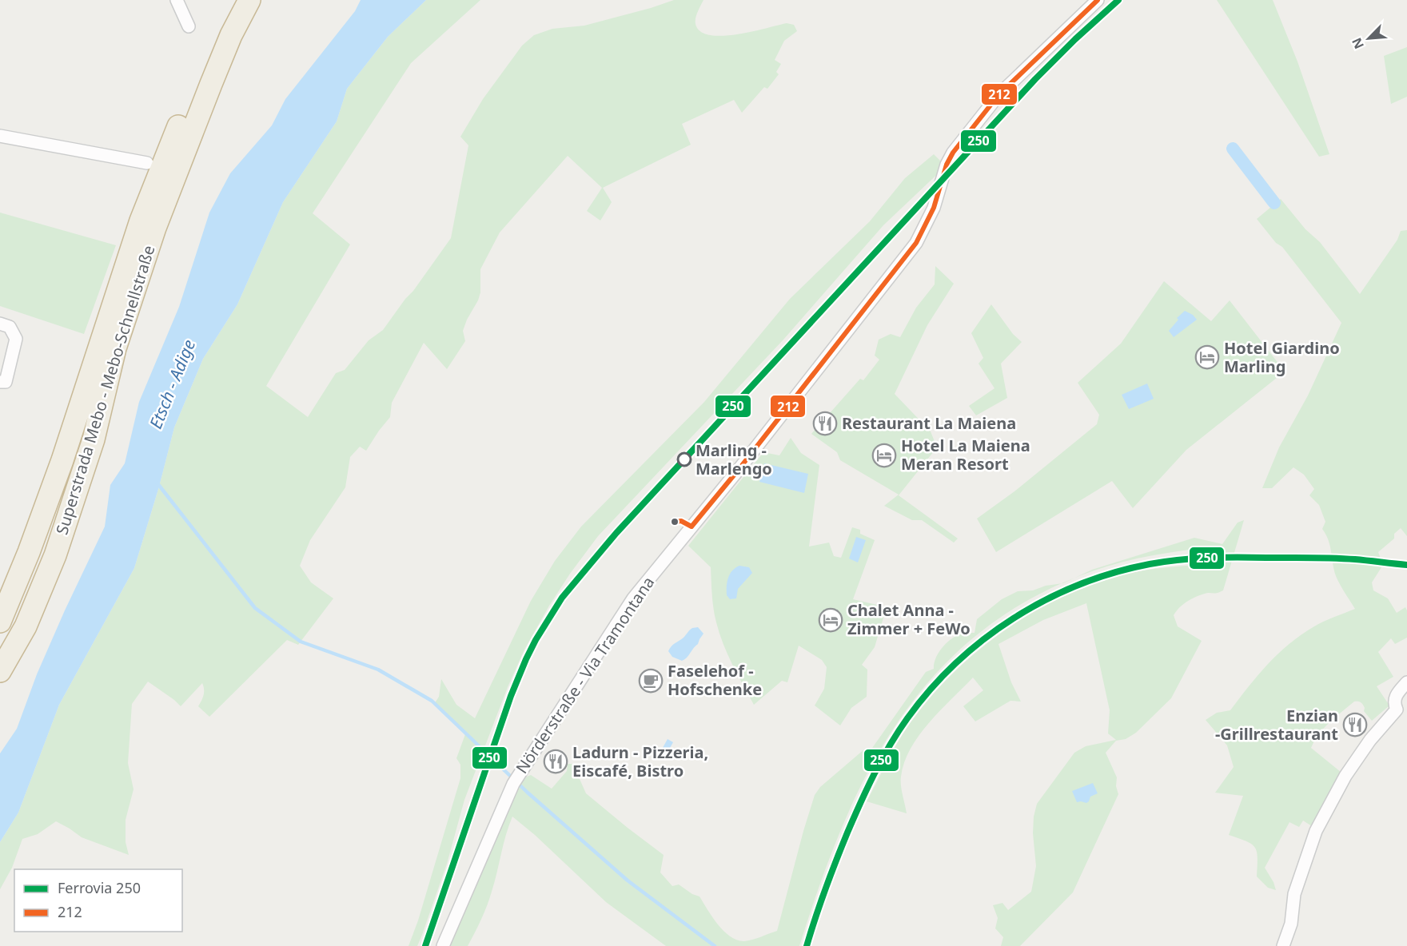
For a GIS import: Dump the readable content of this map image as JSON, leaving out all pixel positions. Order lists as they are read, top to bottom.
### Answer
{
  "streets": {
    "highway": ["Superstrada Mebo - Mebo-Schnellstraße"],
    "street": ["Nörderstraße - Via Tramontana"]
  },
  "water": ["Etsch - Adige"],
  "places": {
    "hotel": ["Hotel Giardino Marling", "Hotel La Maiena Meran Resort", "Chalet Anna - Zimmer + FeWo"],
    "restaurant": ["Restaurant La Maiena", "Enzian -Grillrestaurant", "Ladurn - Pizzeria, Eiscafé, Bistro"],
    "other": ["Marling - Marlengo"],
    "cafe": ["Faselehof - Hofschenke"]
  },
  "lines": ["rail line 250", "transit line 212"],
  "legend": ["Ferrovia 250", "212"],
  "north": "bottom left"
}
